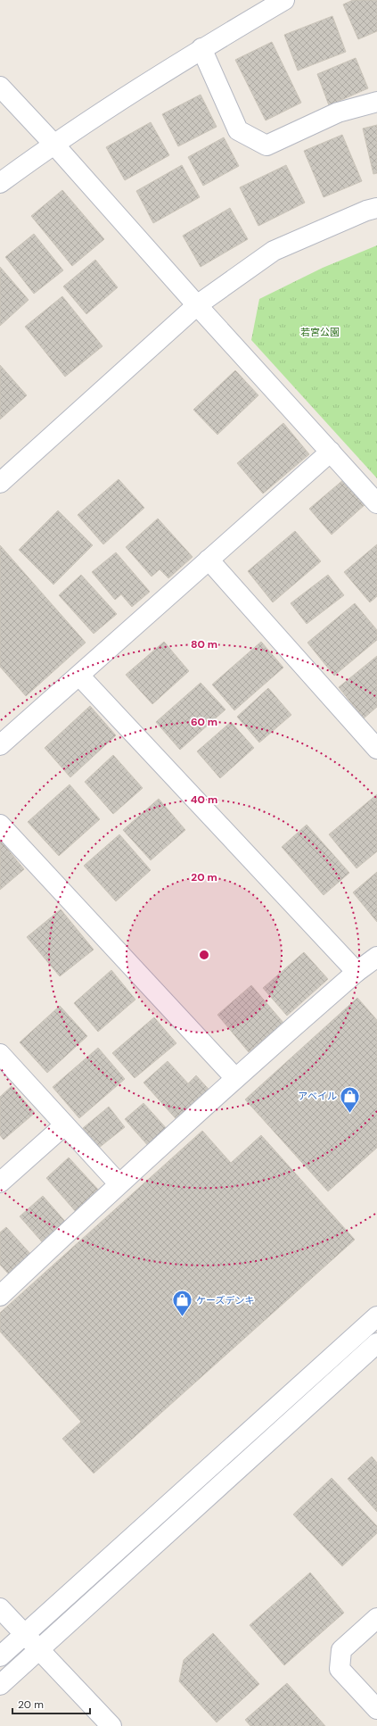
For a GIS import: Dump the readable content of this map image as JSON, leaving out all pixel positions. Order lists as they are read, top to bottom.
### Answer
{
  "parks": ["若宮公園"],
  "places": {
    "shop": ["アベイル", "ケーズデンキ"]
  },
  "scale_bar": "20 m",
  "rings": [
    "80 m",
    "60 m",
    "40 m",
    "20 m"
  ]
}
